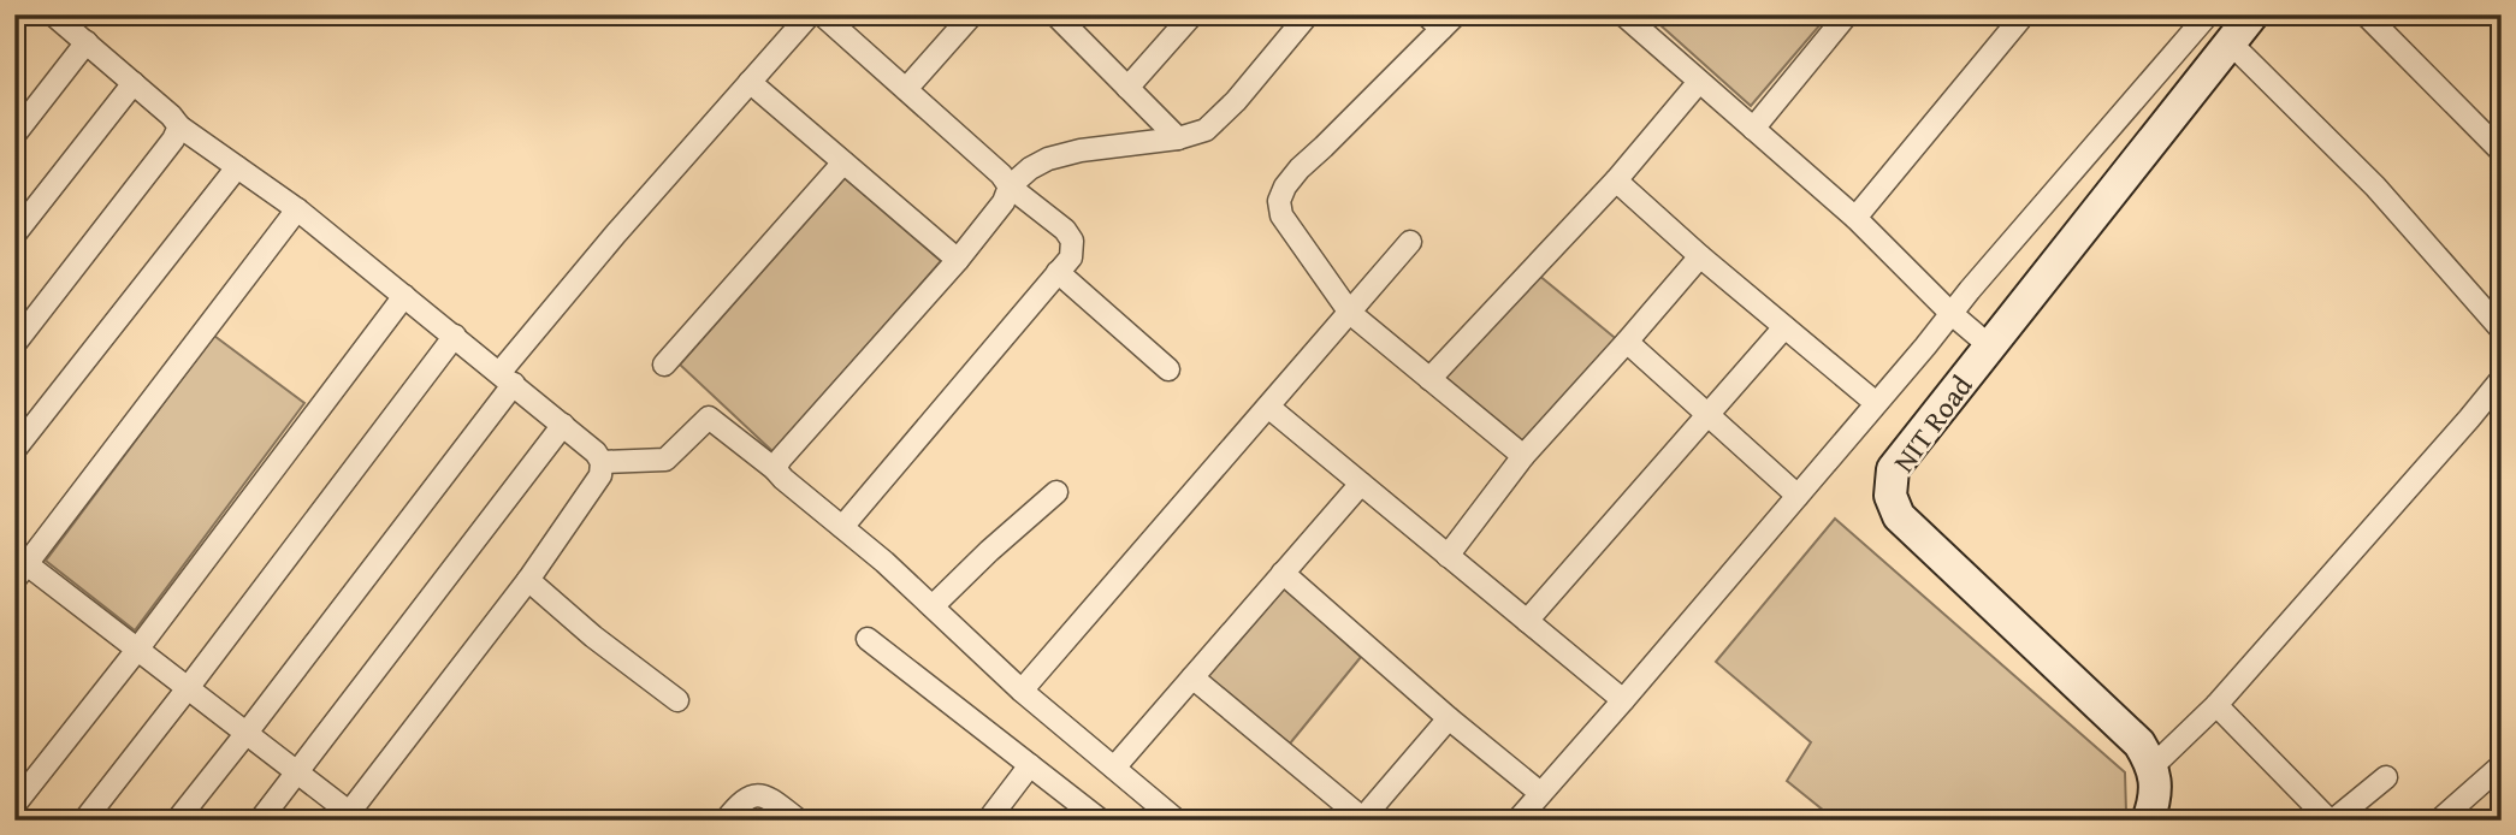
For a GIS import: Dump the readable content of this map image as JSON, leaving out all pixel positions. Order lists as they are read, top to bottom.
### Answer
{
  "streets": {
    "main road": ["NIT Road"]
  }
}
